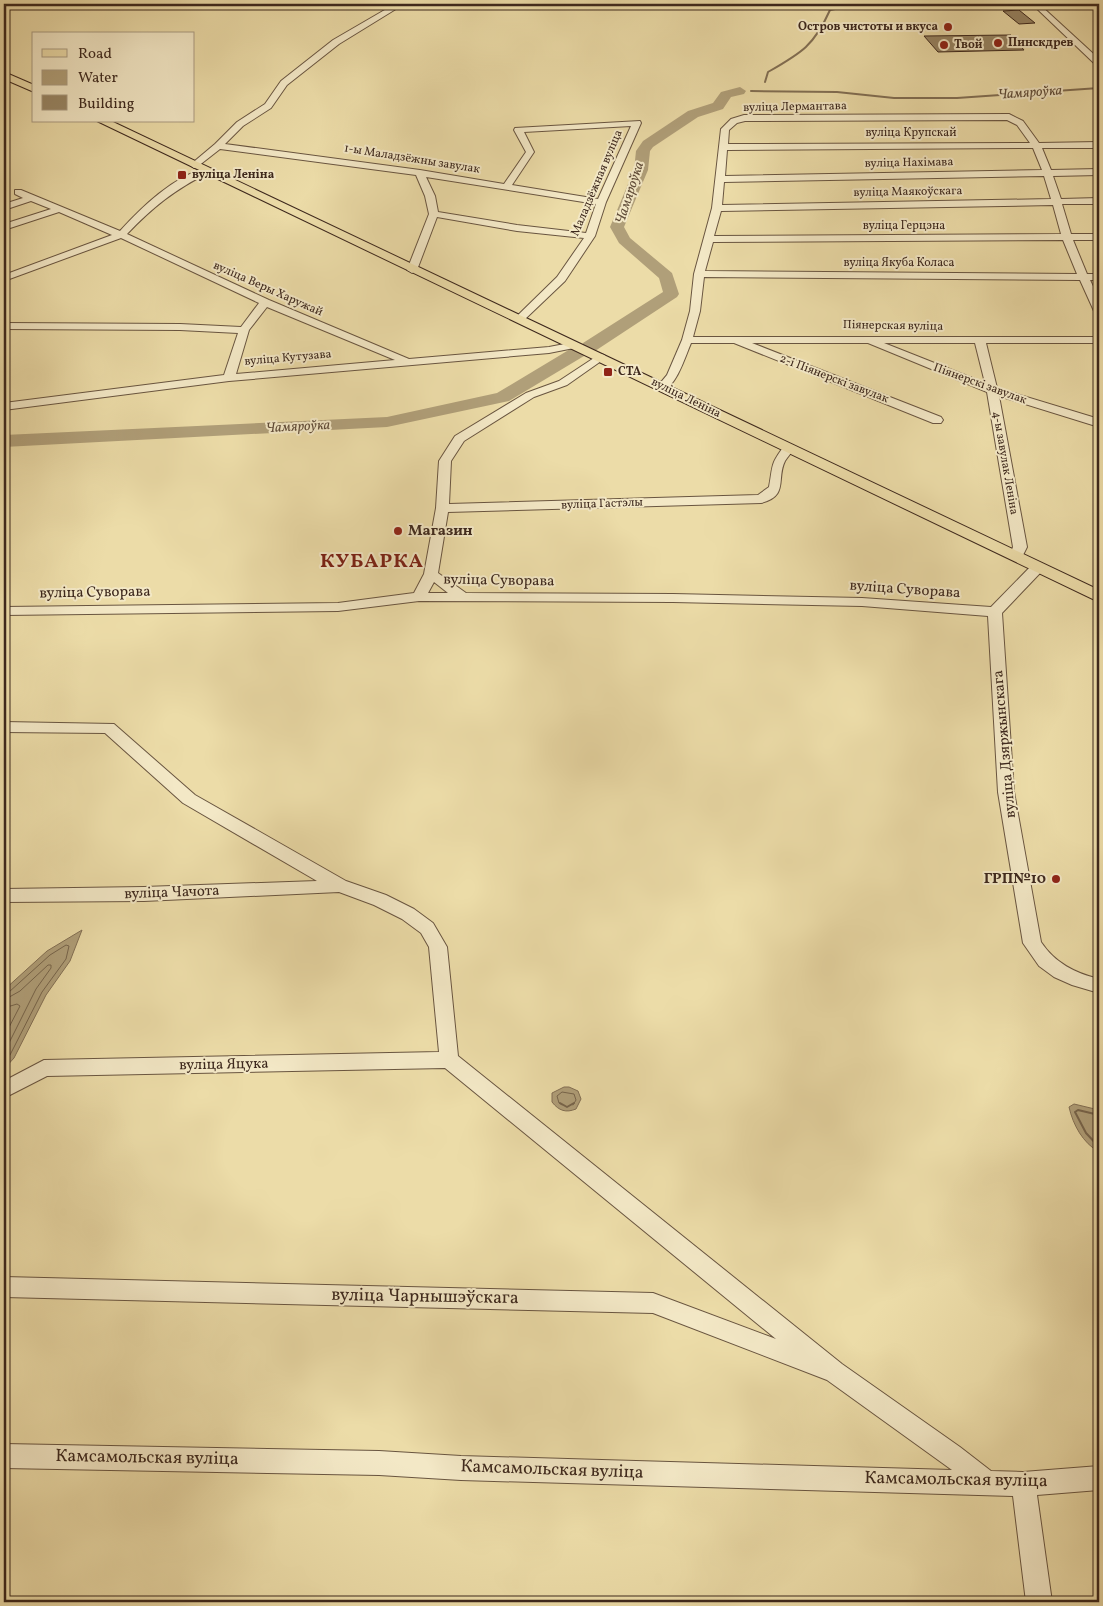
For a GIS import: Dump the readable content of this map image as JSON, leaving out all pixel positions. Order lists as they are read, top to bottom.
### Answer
{
  "streets": {
    "main road": ["вуліца Леніна"],
    "street": [
      "вуліца Лермантава",
      "вуліца Крупскай",
      "1-ы Маладзёжны завулак",
      "вуліца Нахімава",
      "Маладзёжная вуліца",
      "вуліца Маякоўскага",
      "вуліца Герцэна",
      "вуліца Якуба Коласа",
      "вуліца Веры Харужай",
      "Піянерская вуліца",
      "вуліца Кутузава",
      "2-і Піянерскі завулак",
      "Піянерскі завулак",
      "4-ы завулак Леніна",
      "вуліца Гастэлы",
      "вуліца Суворава",
      "вуліца Дзяржынскага",
      "вуліца Чачота",
      "вуліца Яцука",
      "вуліца Чарнышэўскага",
      "Камсамольская вуліца"
    ]
  },
  "crossings": [
    ["вуліца Лермантава", "вуліца Крупскай"],
    ["вуліца Лермантава", "вуліца Нахімава"],
    ["вуліца Лермантава", "вуліца Маякоўскага"],
    ["вуліца Лермантава", "вуліца Герцэна"],
    ["вуліца Лермантава", "вуліца Якуба Коласа"],
    ["вуліца Лермантава", "Піянерская вуліца"],
    ["вуліца Лермантава", "вуліца Леніна"],
    ["1-ы Маладзёжны завулак", "Маладзёжная вуліца"],
    ["Маладзёжная вуліца", "вуліца Леніна"],
    ["вуліца Веры Харужай", "вуліца Кутузава"],
    ["Піянерская вуліца", "2-і Піянерскі завулак"],
    ["Піянерская вуліца", "Піянерскі завулак"],
    ["Піянерская вуліца", "4-ы завулак Леніна"],
    ["вуліца Кутузава", "вуліца Леніна"],
    ["Піянерскі завулак", "4-ы завулак Леніна"],
    ["вуліца Леніна", "4-ы завулак Леніна"],
    ["вуліца Леніна", "вуліца Гастэлы"],
    ["вуліца Суворава", "вуліца Дзяржынскага"],
    ["вуліца Яцука", "вуліца Чарнышэўскага"],
    ["вуліца Чарнышэўскага", "Камсамольская вуліца"]
  ],
  "districts": ["КУБАРКА"],
  "water": ["Чамяроўка"],
  "places": {
    "other": [
      "Остров чистоты и вкуса",
      "Пинскдрев",
      "Твой",
      "Магазин",
      "ГРП№10"
    ],
    "transit": ["вуліца Леніна", "СТА"]
  },
  "legend": ["Road", "Water", "Building"]
}
